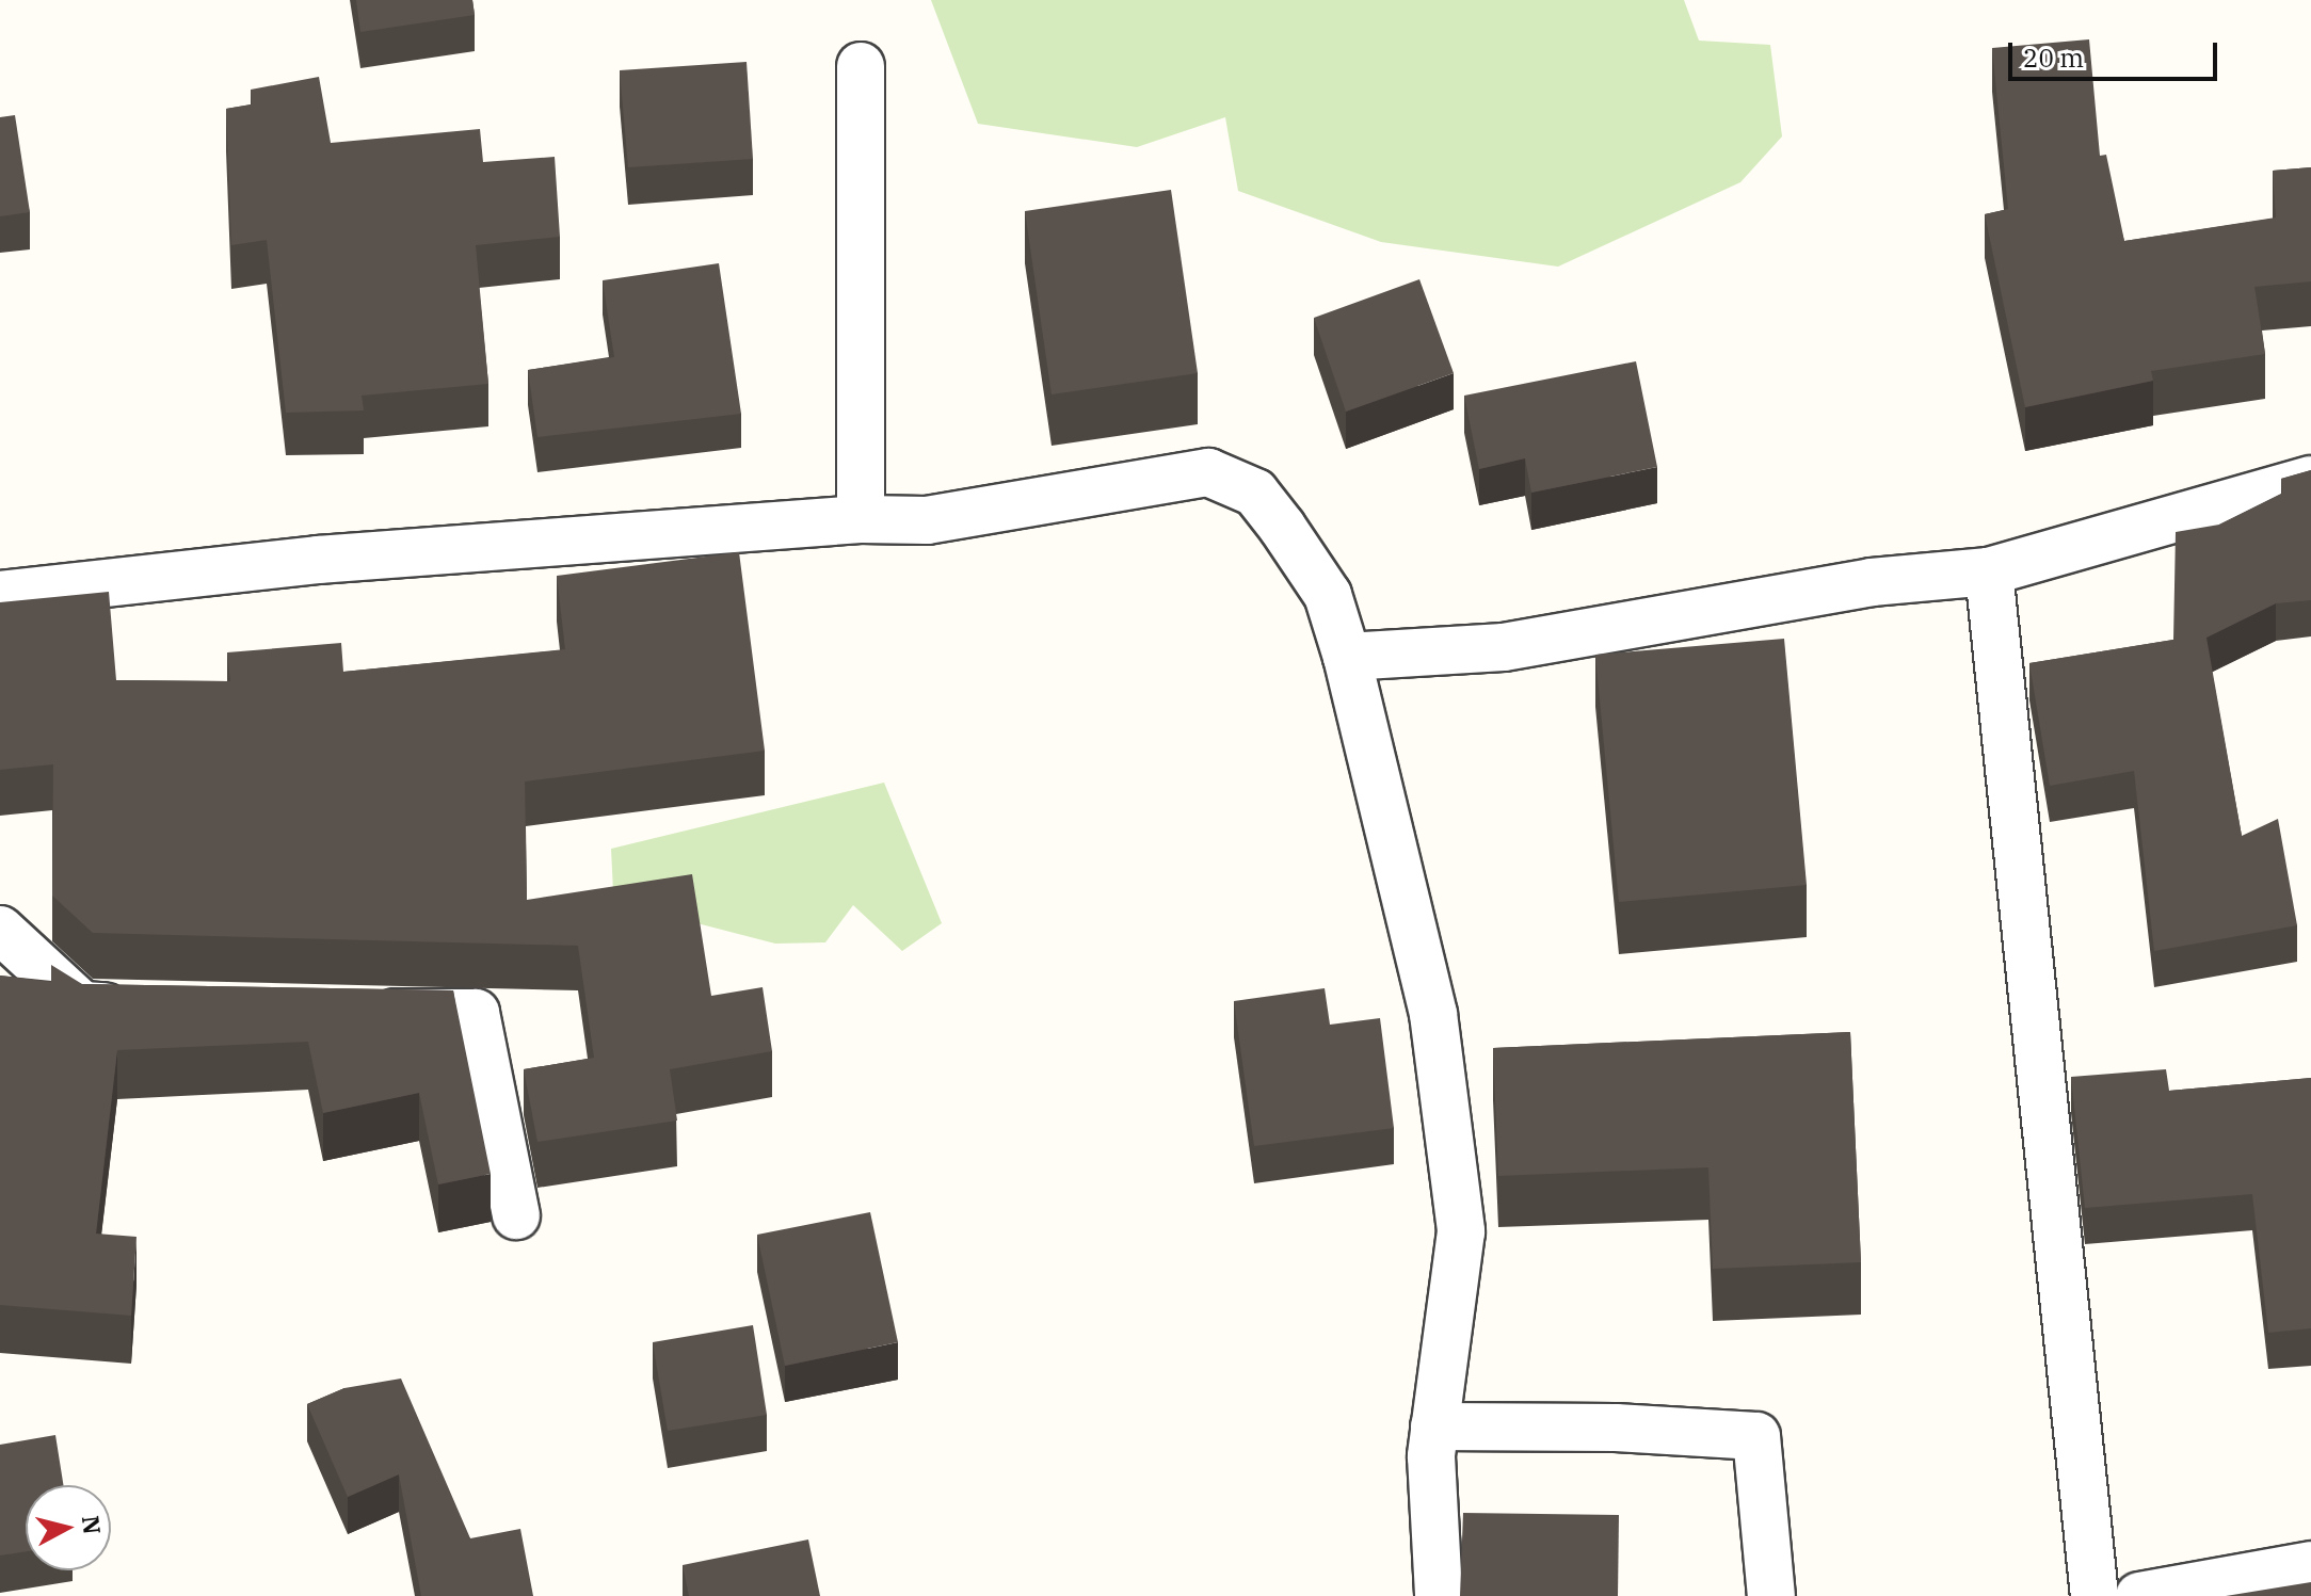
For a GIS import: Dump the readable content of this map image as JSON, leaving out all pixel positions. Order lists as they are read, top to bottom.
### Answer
{
  "scale_bar": "20 m",
  "north": "right"
}
